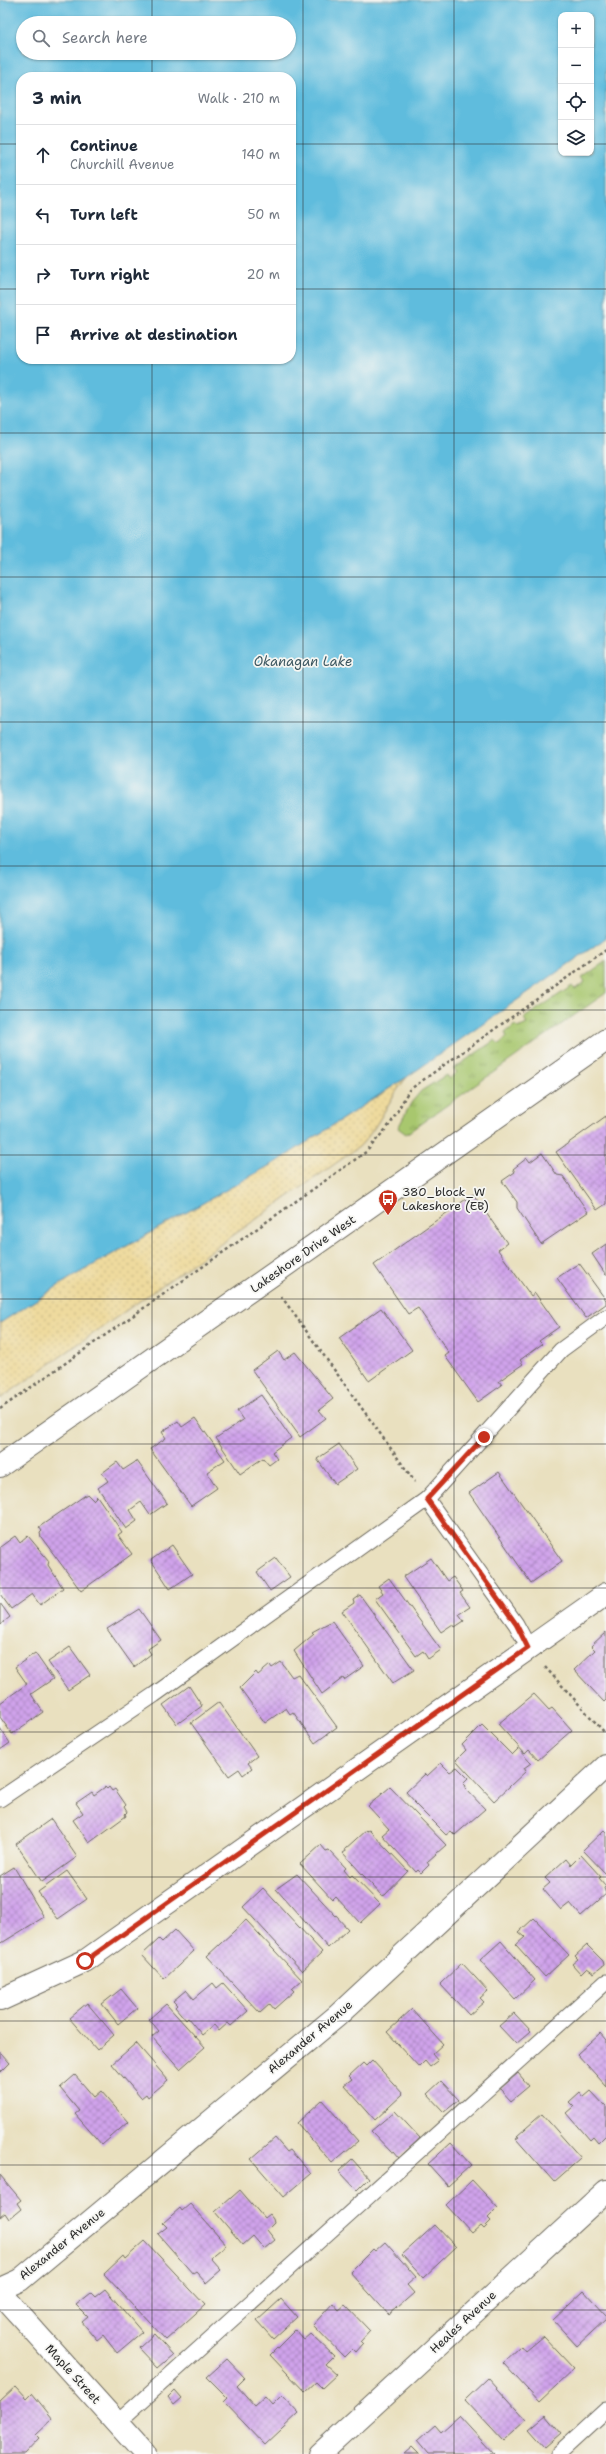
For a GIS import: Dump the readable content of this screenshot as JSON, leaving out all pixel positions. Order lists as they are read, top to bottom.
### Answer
{
  "streets": {
    "street": [
      "Lakeshore Drive West",
      "Alexander Avenue",
      "Heales Avenue",
      "Maple Street"
    ]
  },
  "water": ["Okanagan Lake"],
  "places": {
    "bus stop": ["380_block_W Lakeshore (EB)"]
  },
  "page": {
    "map_buttons": ["+", "−"],
    "search": "Search here",
    "heading": ["3 min", "Walk · 210 m"],
    "list": [
      ["Continue", "Churchill Avenue", "140 m"],
      ["Turn left", "50 m"],
      ["Turn right", "20 m"],
      "Arrive at destination"
    ]
  }
}
